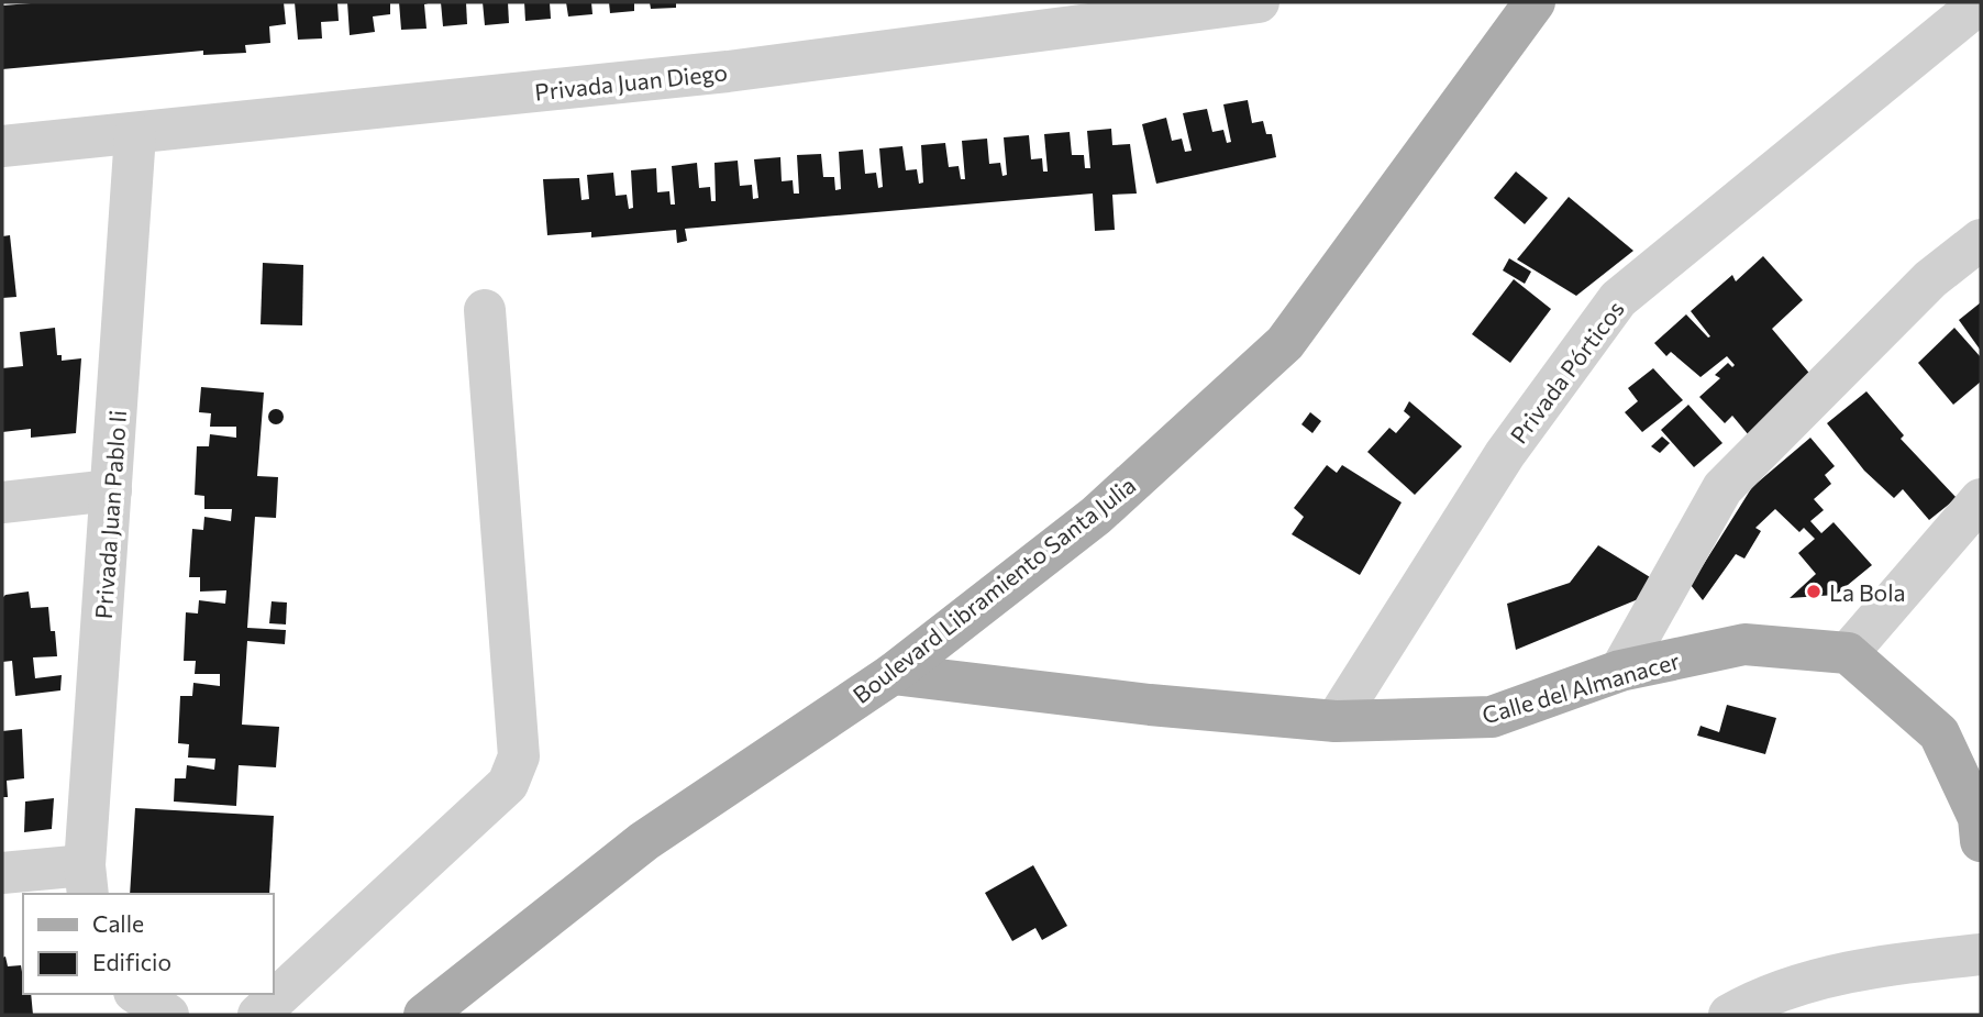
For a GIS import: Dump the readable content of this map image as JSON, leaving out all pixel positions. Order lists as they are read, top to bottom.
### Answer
{
  "streets": {
    "main road": ["Boulevard Libramiento Santa Julia", "Calle del Almanacer"],
    "street": ["Privada Juan Diego", "Privada Pórticos", "Privada Juan Pablo Ii"]
  },
  "crossings": [
    ["Privada Juan Diego", "Privada Juan Pablo Ii"],
    ["Privada Pórticos", "Calle del Almanacer"],
    ["Boulevard Libramiento Santa Julia", "Calle del Almanacer"]
  ],
  "places": ["La Bola"],
  "legend": ["Calle", "Edificio"]
}
